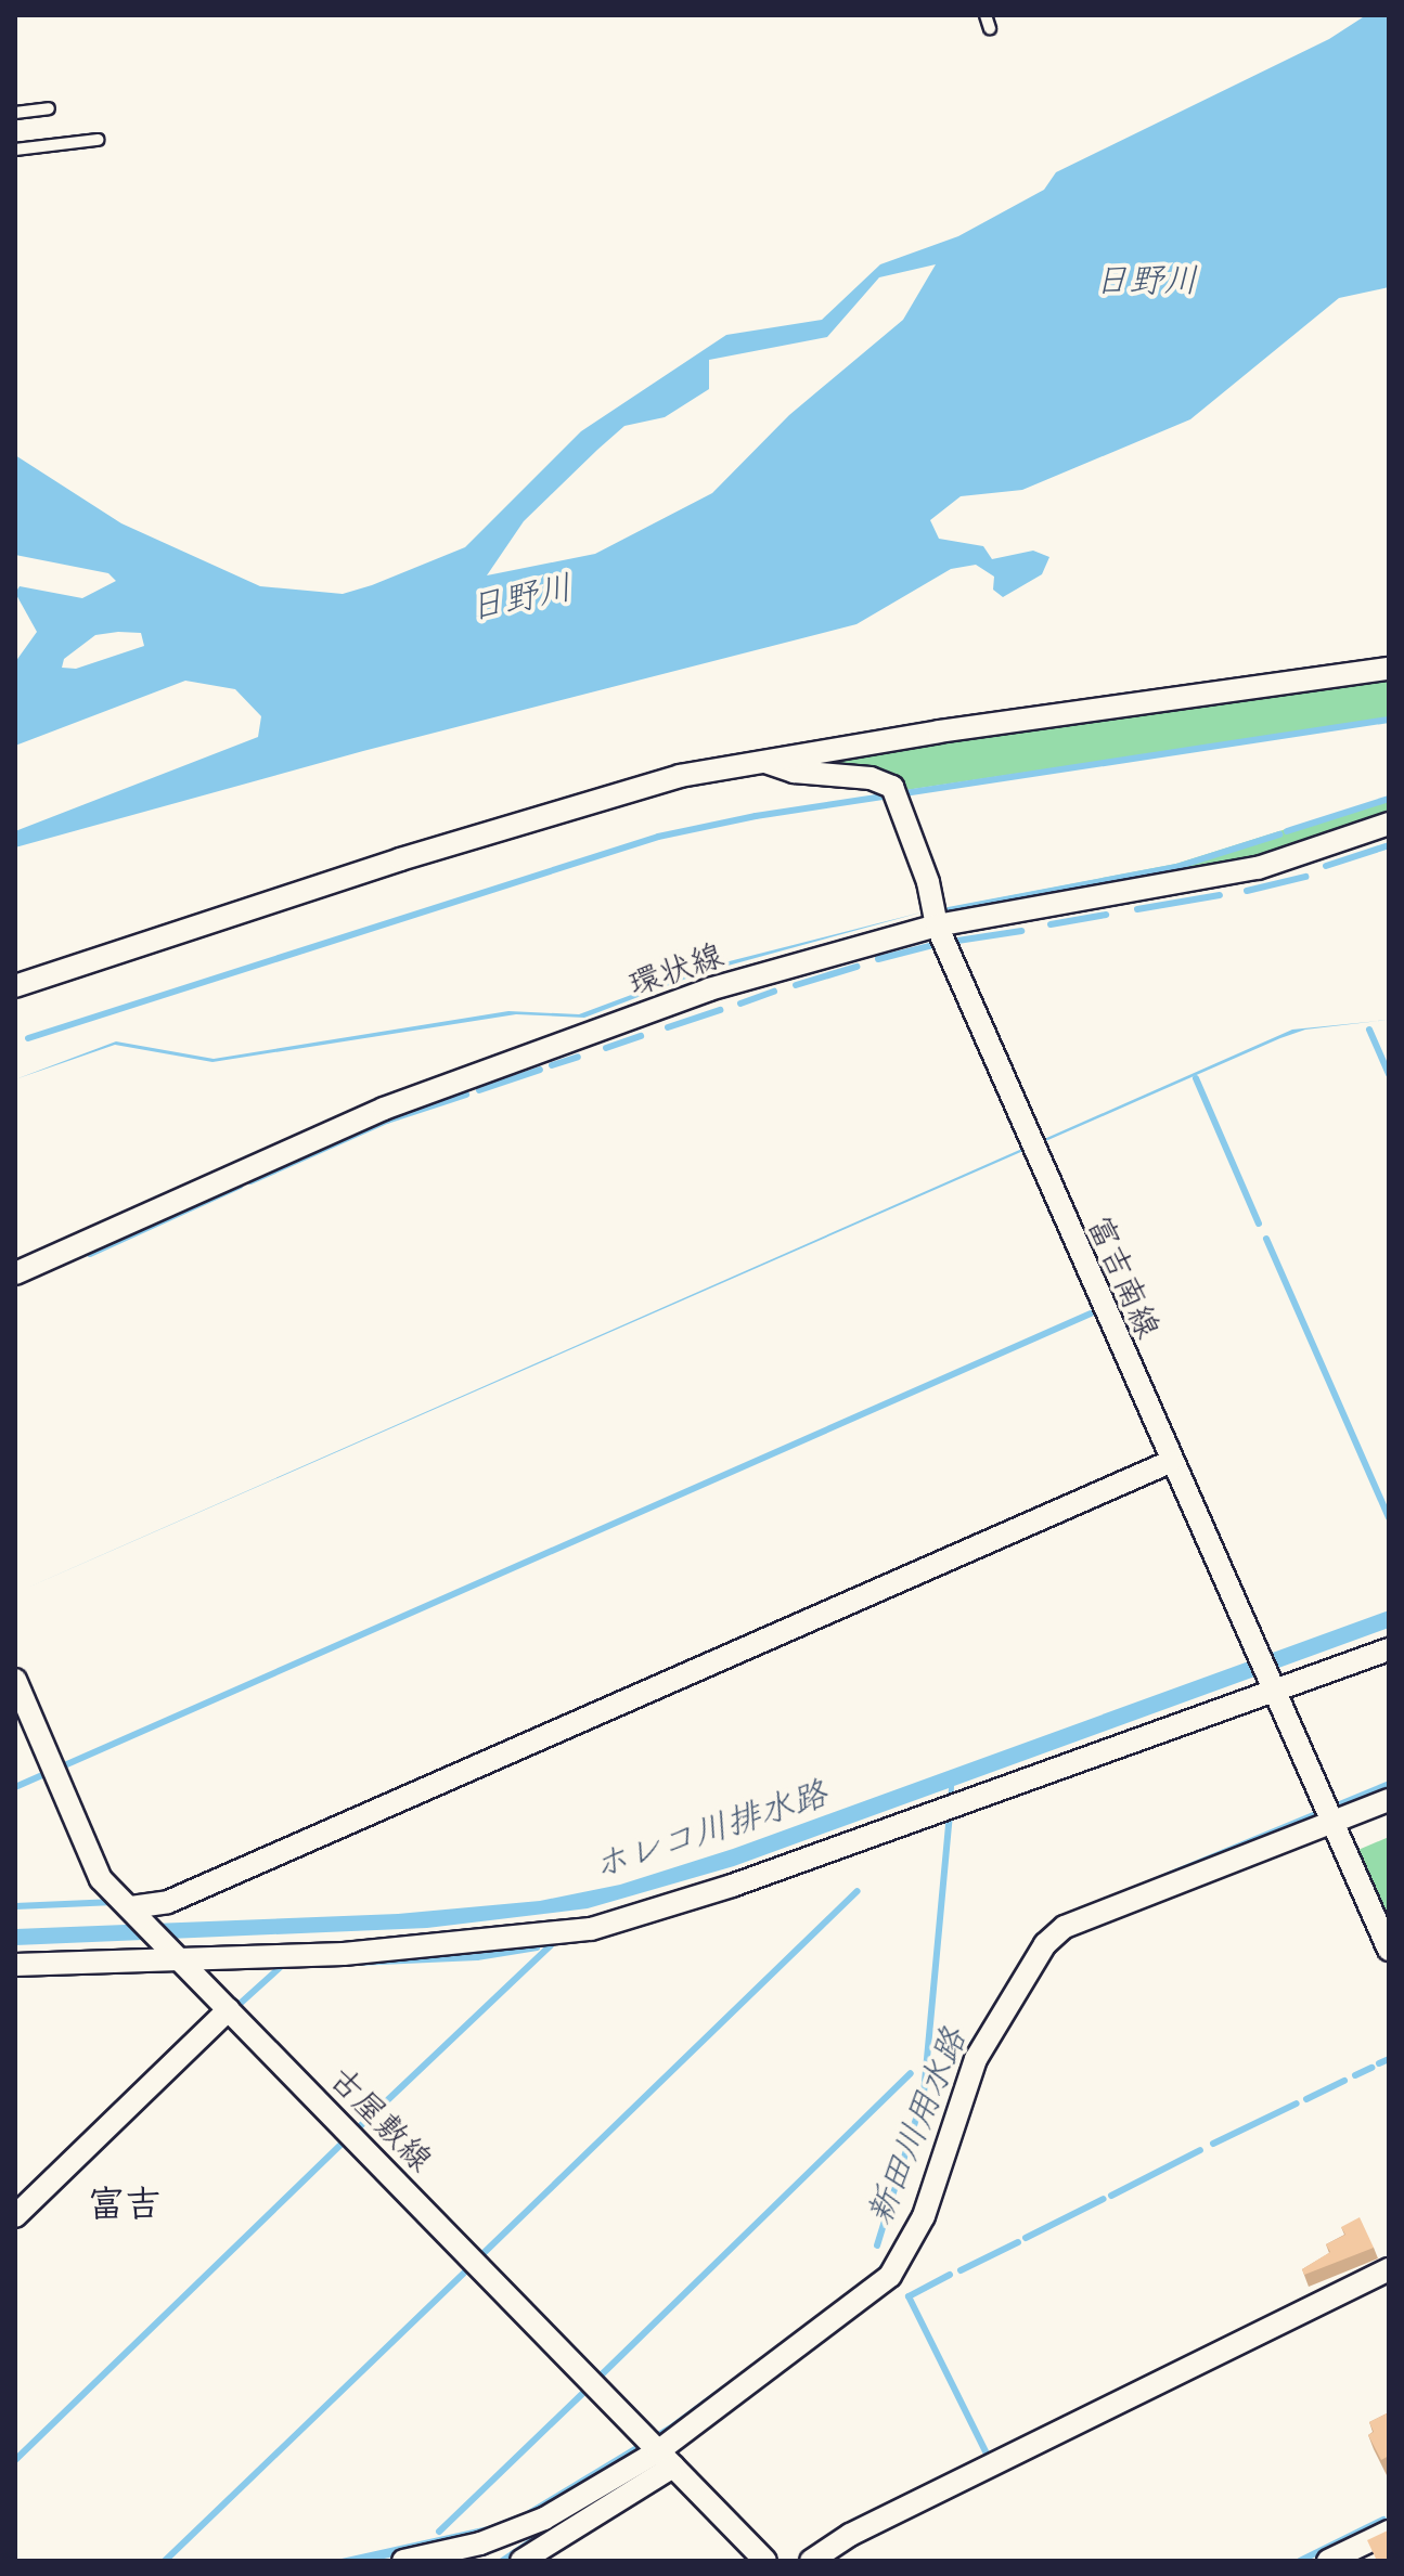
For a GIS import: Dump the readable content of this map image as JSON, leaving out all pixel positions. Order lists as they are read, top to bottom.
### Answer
{
  "streets": {
    "street": ["環状線", "富吉南線", "古屋敷線"]
  },
  "crossings": [
    ["環状線", "富吉南線"]
  ],
  "districts": ["富吉"],
  "water": ["日野川", "ホレコ川排水路", "新田川用水路"]
}
